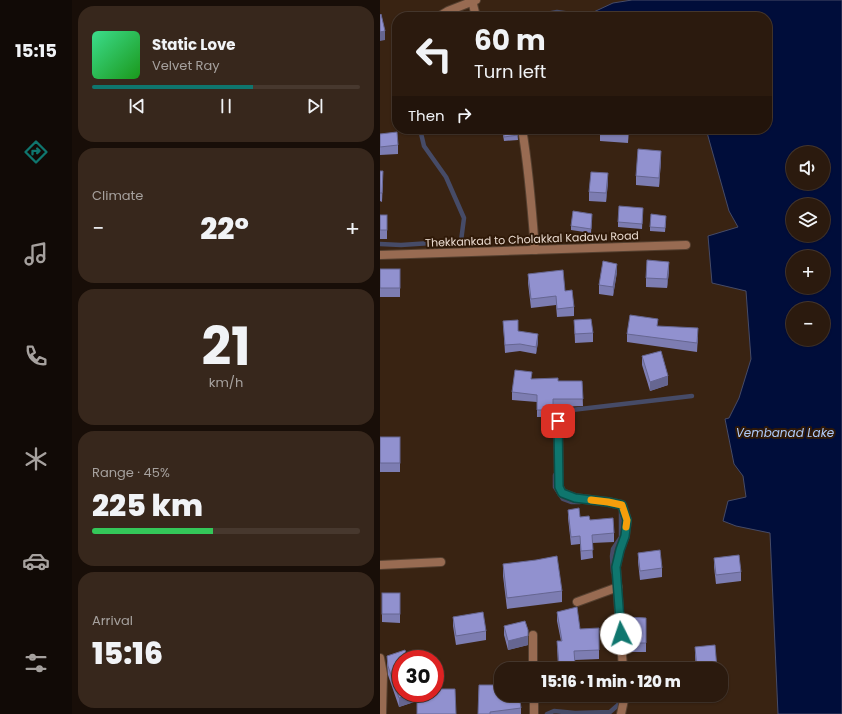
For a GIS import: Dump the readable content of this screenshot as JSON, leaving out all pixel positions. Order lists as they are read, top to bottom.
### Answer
{
  "streets": {
    "street": ["Thekkankad to Cholakkal Kadavu Road"]
  },
  "water": ["Vembanad Lake"],
  "page": {
    "tabs": "15:15",
    "turn": ["60 m", "Turn left"],
    "song": ["Static Love", "Velvet Ray"],
    "then": "Then",
    "map_buttons": ["+", "−"],
    "tile": [
      "Climate",
      ["21", "km/h"],
      ["Range · 45%", "225 km"],
      ["Arrival", "15:16"]
    ],
    "heat": ["−", "22°", "+"],
    "limit": "30",
    "trip": "15:16 · 1 min · 120 m"
  }
}
